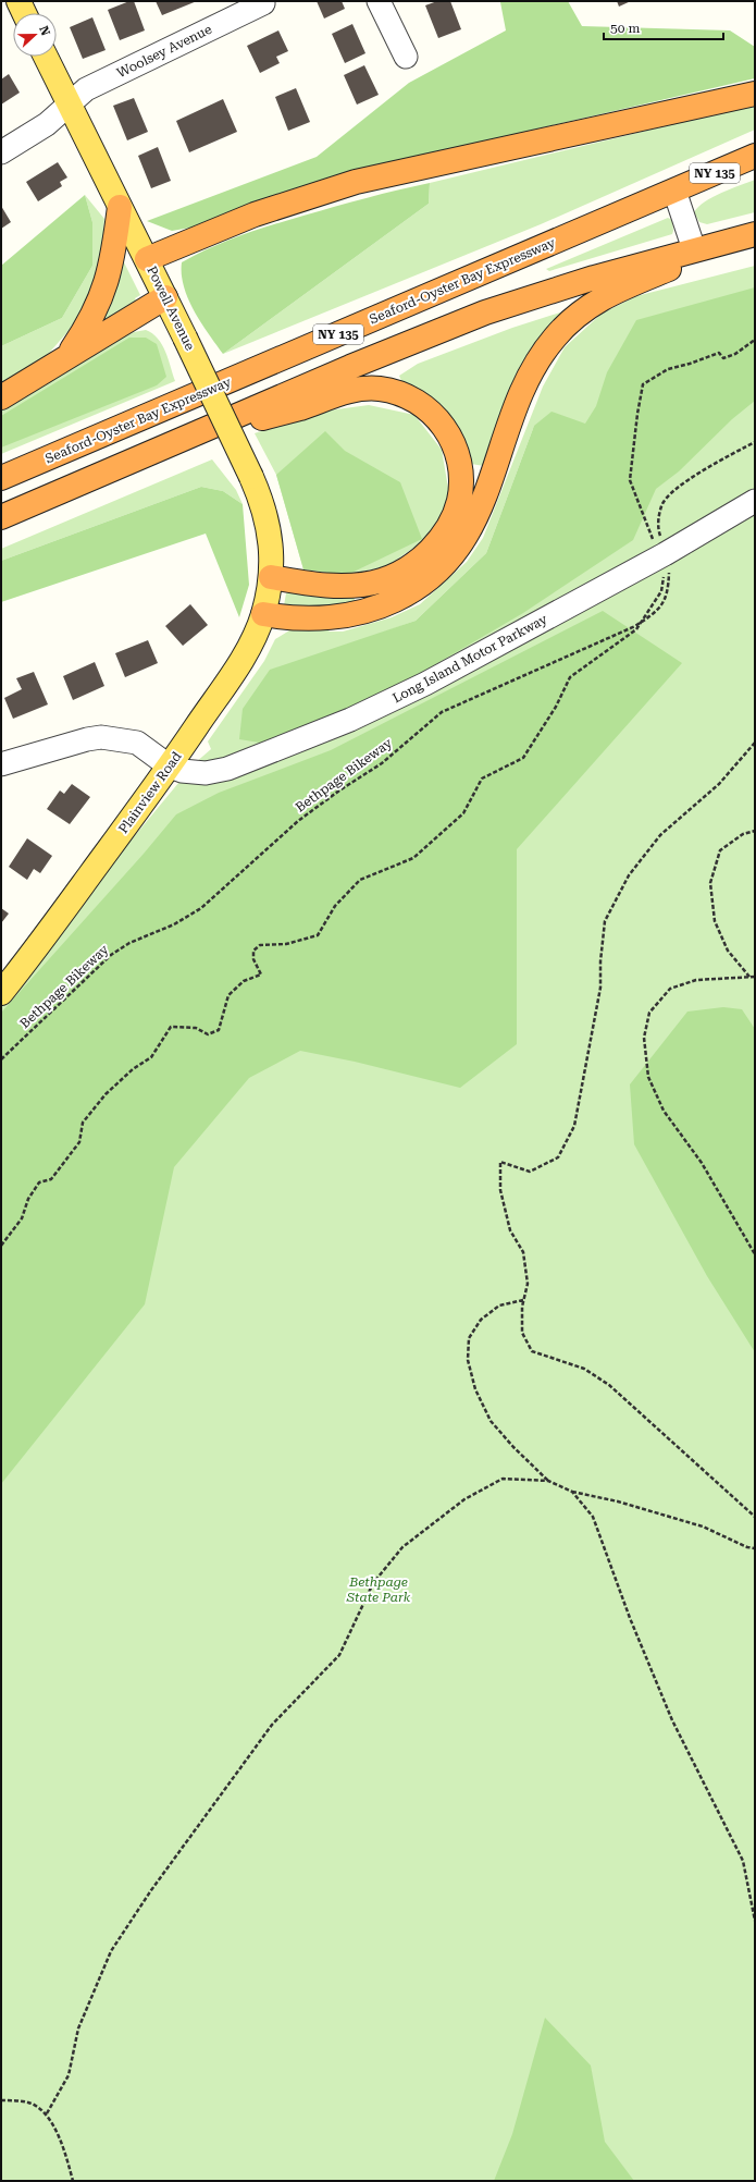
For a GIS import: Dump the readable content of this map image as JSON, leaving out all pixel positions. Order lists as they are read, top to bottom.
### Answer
{
  "streets": {
    "highway": ["NY 135", "Seaford-Oyster Bay Expressway"],
    "main road": ["Powell Avenue", "Plainview Road"],
    "street": ["Woolsey Avenue", "Long Island Motor Parkway"],
    "path": ["Bethpage Bikeway"]
  },
  "crossings": [
    ["Woolsey Avenue", "Powell Avenue"],
    ["Powell Avenue", "Plainview Road"],
    ["Long Island Motor Parkway", "Bethpage Bikeway"],
    ["Long Island Motor Parkway", "Plainview Road"]
  ],
  "parks": ["Bethpage State Park"],
  "scale_bar": "50 m",
  "north": "right"
}
